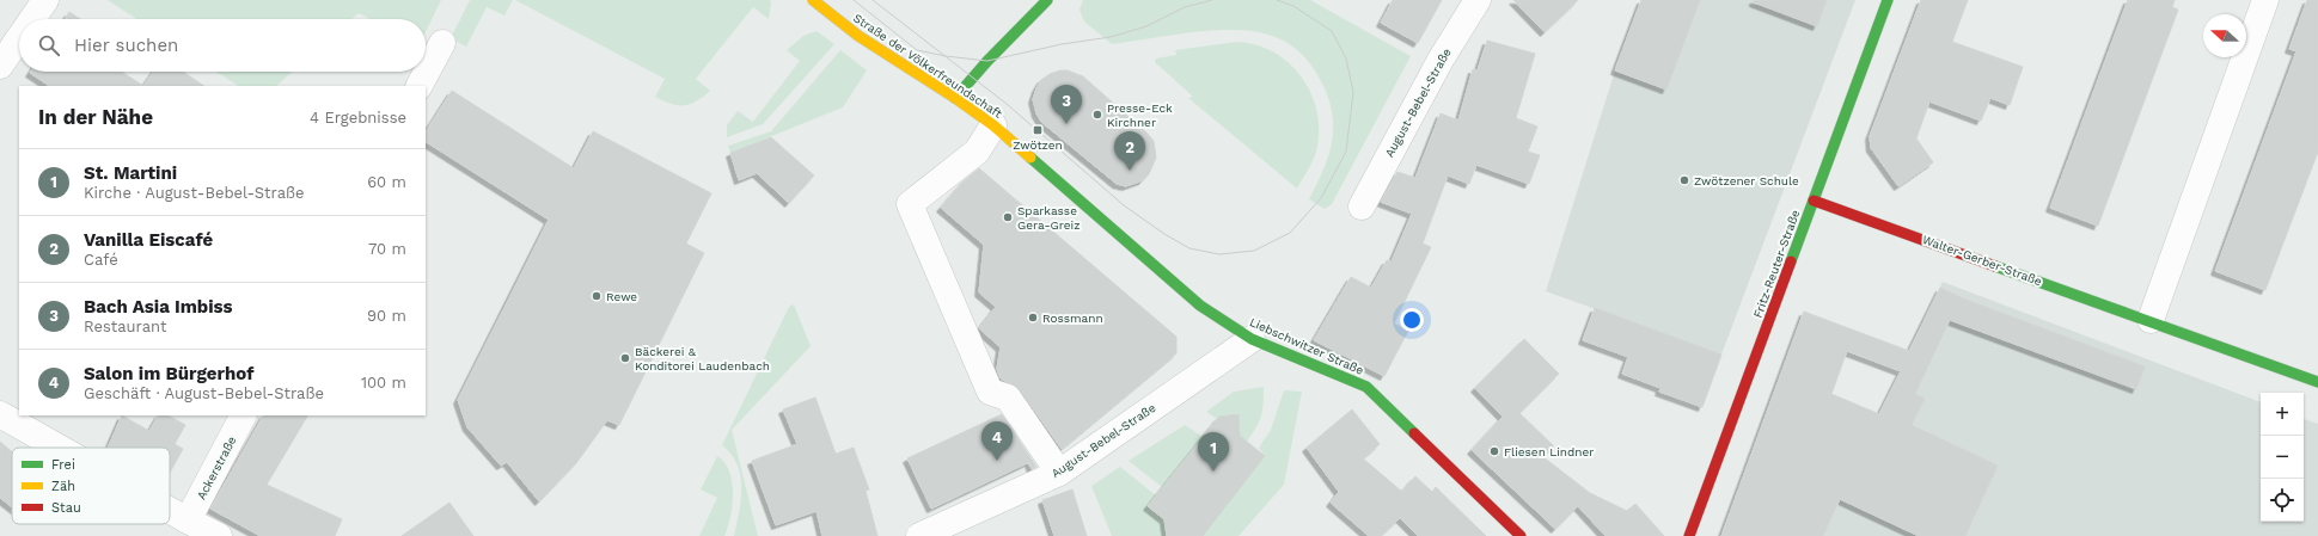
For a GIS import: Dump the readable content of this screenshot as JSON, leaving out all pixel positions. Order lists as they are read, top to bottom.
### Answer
{
  "streets": {
    "street": [
      "Straße der Völkerfreundschaft",
      "August-Bebel-Straße",
      "Walter-Gerber-Straße",
      "Fritz-Reuter-Straße",
      "Liebschwitzer Straße",
      "Ackerstraße"
    ]
  },
  "crossings": [
    ["Straße der Völkerfreundschaft", "Liebschwitzer Straße"],
    ["August-Bebel-Straße", "Liebschwitzer Straße"],
    ["Walter-Gerber-Straße", "Fritz-Reuter-Straße"]
  ],
  "places": {
    "other": [
      "Presse-Eck Kirchner",
      "Zwötzener Schule",
      "Sparkasse Gera-Greiz",
      "Rewe",
      "Rossmann",
      "Bäckerei & Konditorei Laudenbach",
      "Fliesen Lindner"
    ],
    "transit": ["Zwötzen"]
  },
  "legend": ["Frei", "Zäh", "Stau"],
  "north": "left",
  "page": {
    "search": "Hier suchen",
    "pins": [
      "3",
      "2",
      "4",
      "1"
    ],
    "heading": ["In der Nähe", "4 Ergebnisse"],
    "list": [
      {
        "mark": "1",
        "name": "St. Martini",
        "note": "Kirche · August-Bebel-Straße",
        "value": "60 m"
      },
      {
        "mark": "2",
        "name": "Vanilla Eiscafé",
        "note": "Café",
        "value": "70 m"
      },
      {
        "mark": "3",
        "name": "Bach Asia Imbiss",
        "note": "Restaurant",
        "value": "90 m"
      },
      {
        "mark": "4",
        "name": "Salon im Bürgerhof",
        "note": "Geschäft · August-Bebel-Straße",
        "value": "100 m"
      }
    ],
    "map_buttons": ["+", "−"]
  }
}
